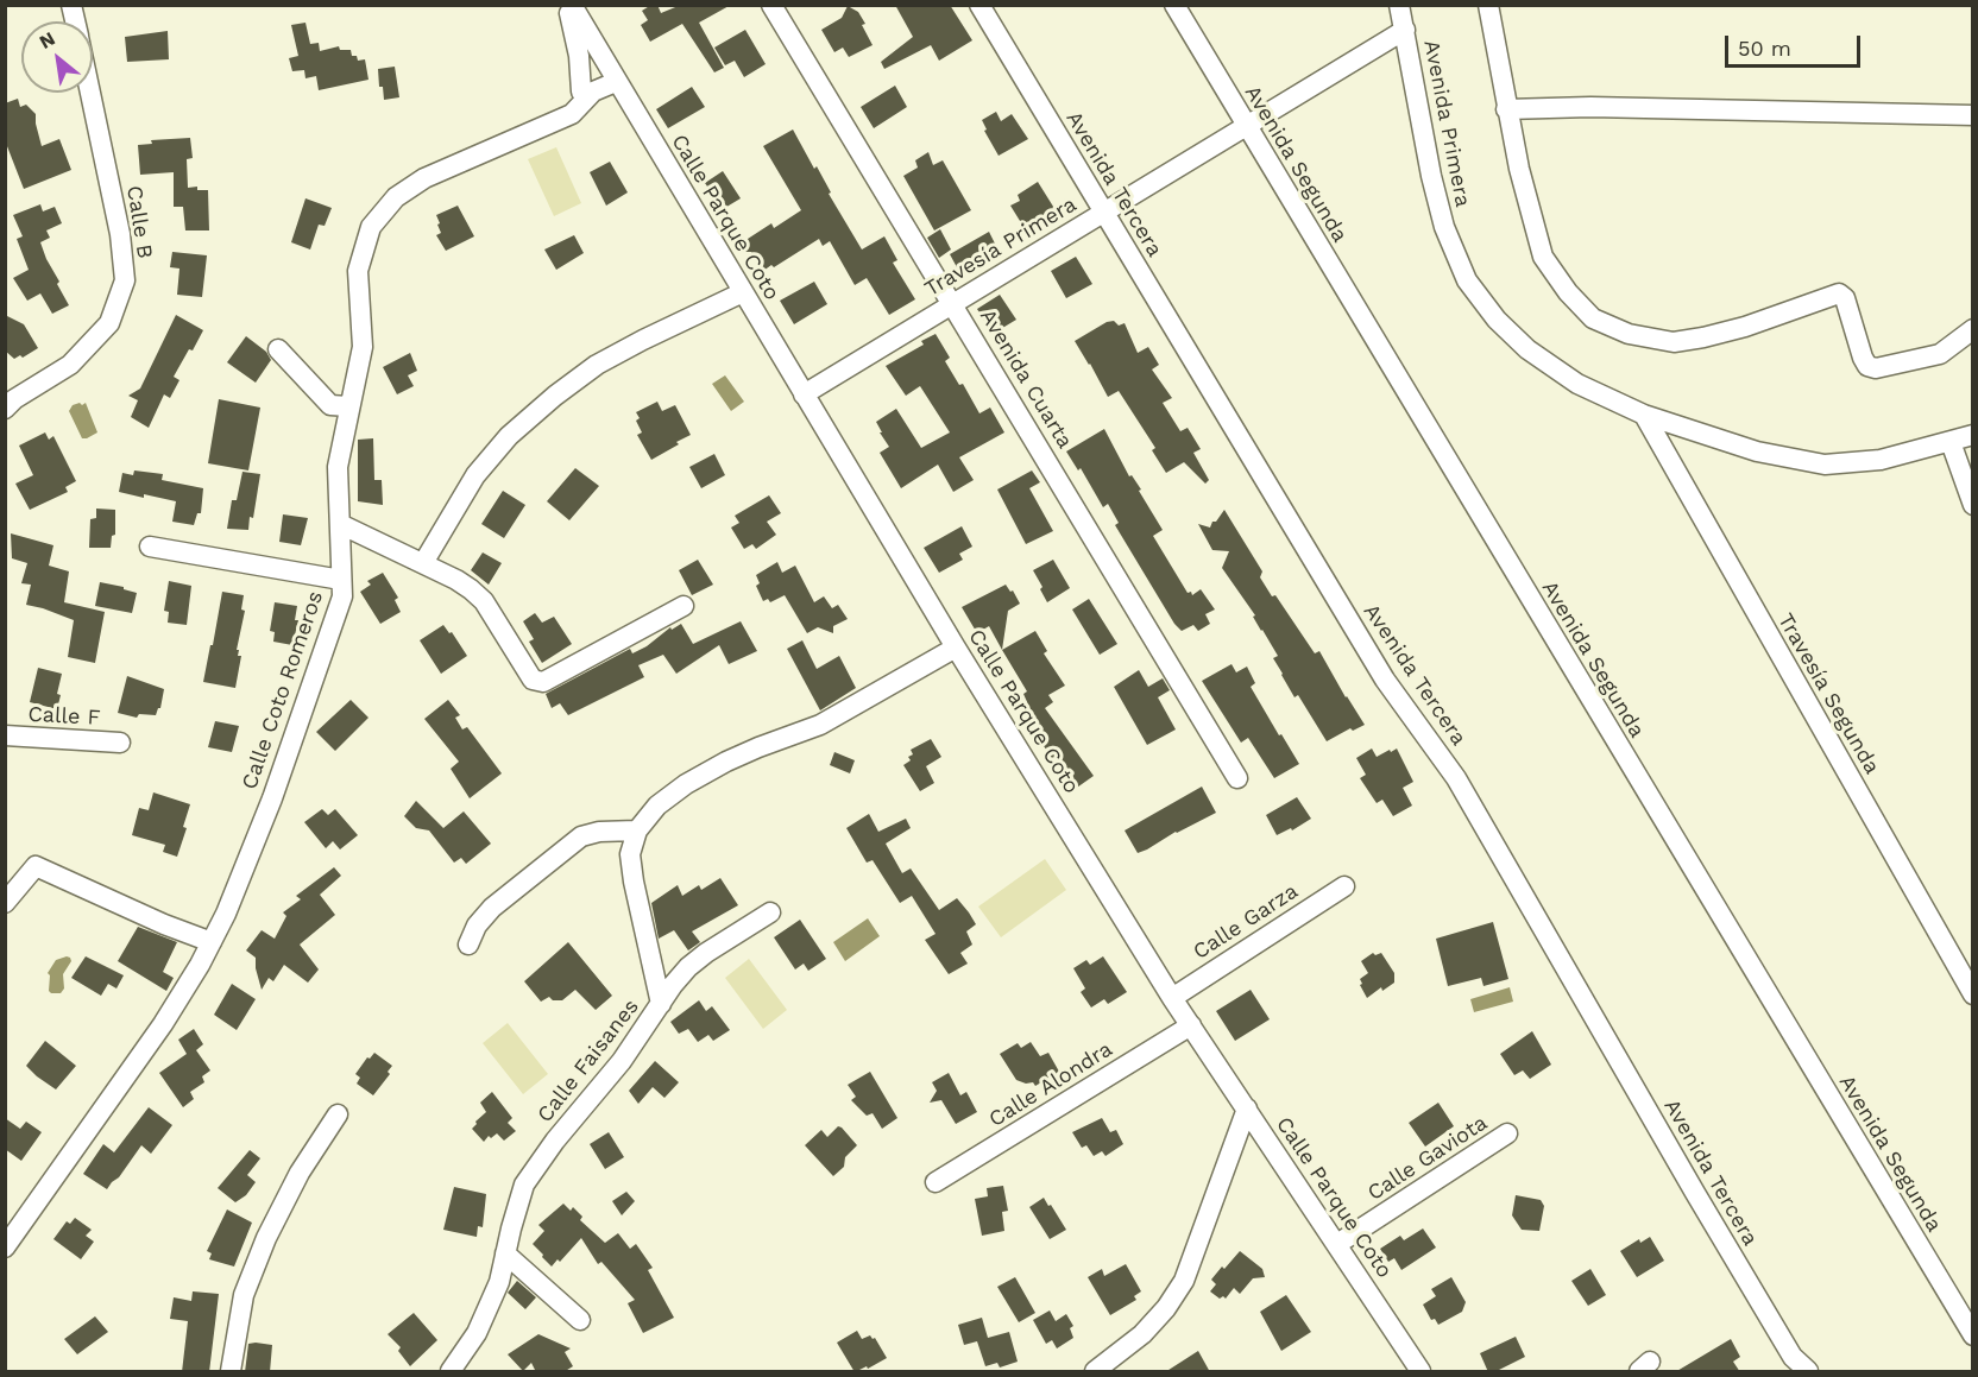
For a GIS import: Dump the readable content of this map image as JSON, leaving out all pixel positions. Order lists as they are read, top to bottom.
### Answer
{
  "streets": {
    "street": [
      "Avenida Primera",
      "Avenida Segunda",
      "Avenida Tercera",
      "Calle Parque Coto",
      "Calle B",
      "Travesía Primera",
      "Avenida Cuarta",
      "Calle Coto Romeros",
      "Travesía Segunda",
      "Calle F",
      "Calle Garza",
      "Calle Faisanes",
      "Calle Alondra",
      "Calle Gaviota"
    ]
  },
  "crossings": [
    ["Avenida Primera", "Travesía Primera"],
    ["Avenida Primera", "Travesía Segunda"],
    ["Avenida Segunda", "Travesía Primera"],
    ["Avenida Tercera", "Travesía Primera"],
    ["Calle Parque Coto", "Travesía Primera"],
    ["Calle Parque Coto", "Calle Garza"],
    ["Calle Parque Coto", "Calle Alondra"],
    ["Calle Parque Coto", "Calle Gaviota"],
    ["Travesía Primera", "Avenida Cuarta"]
  ],
  "scale_bar": "50 m",
  "north": "top left"
}
